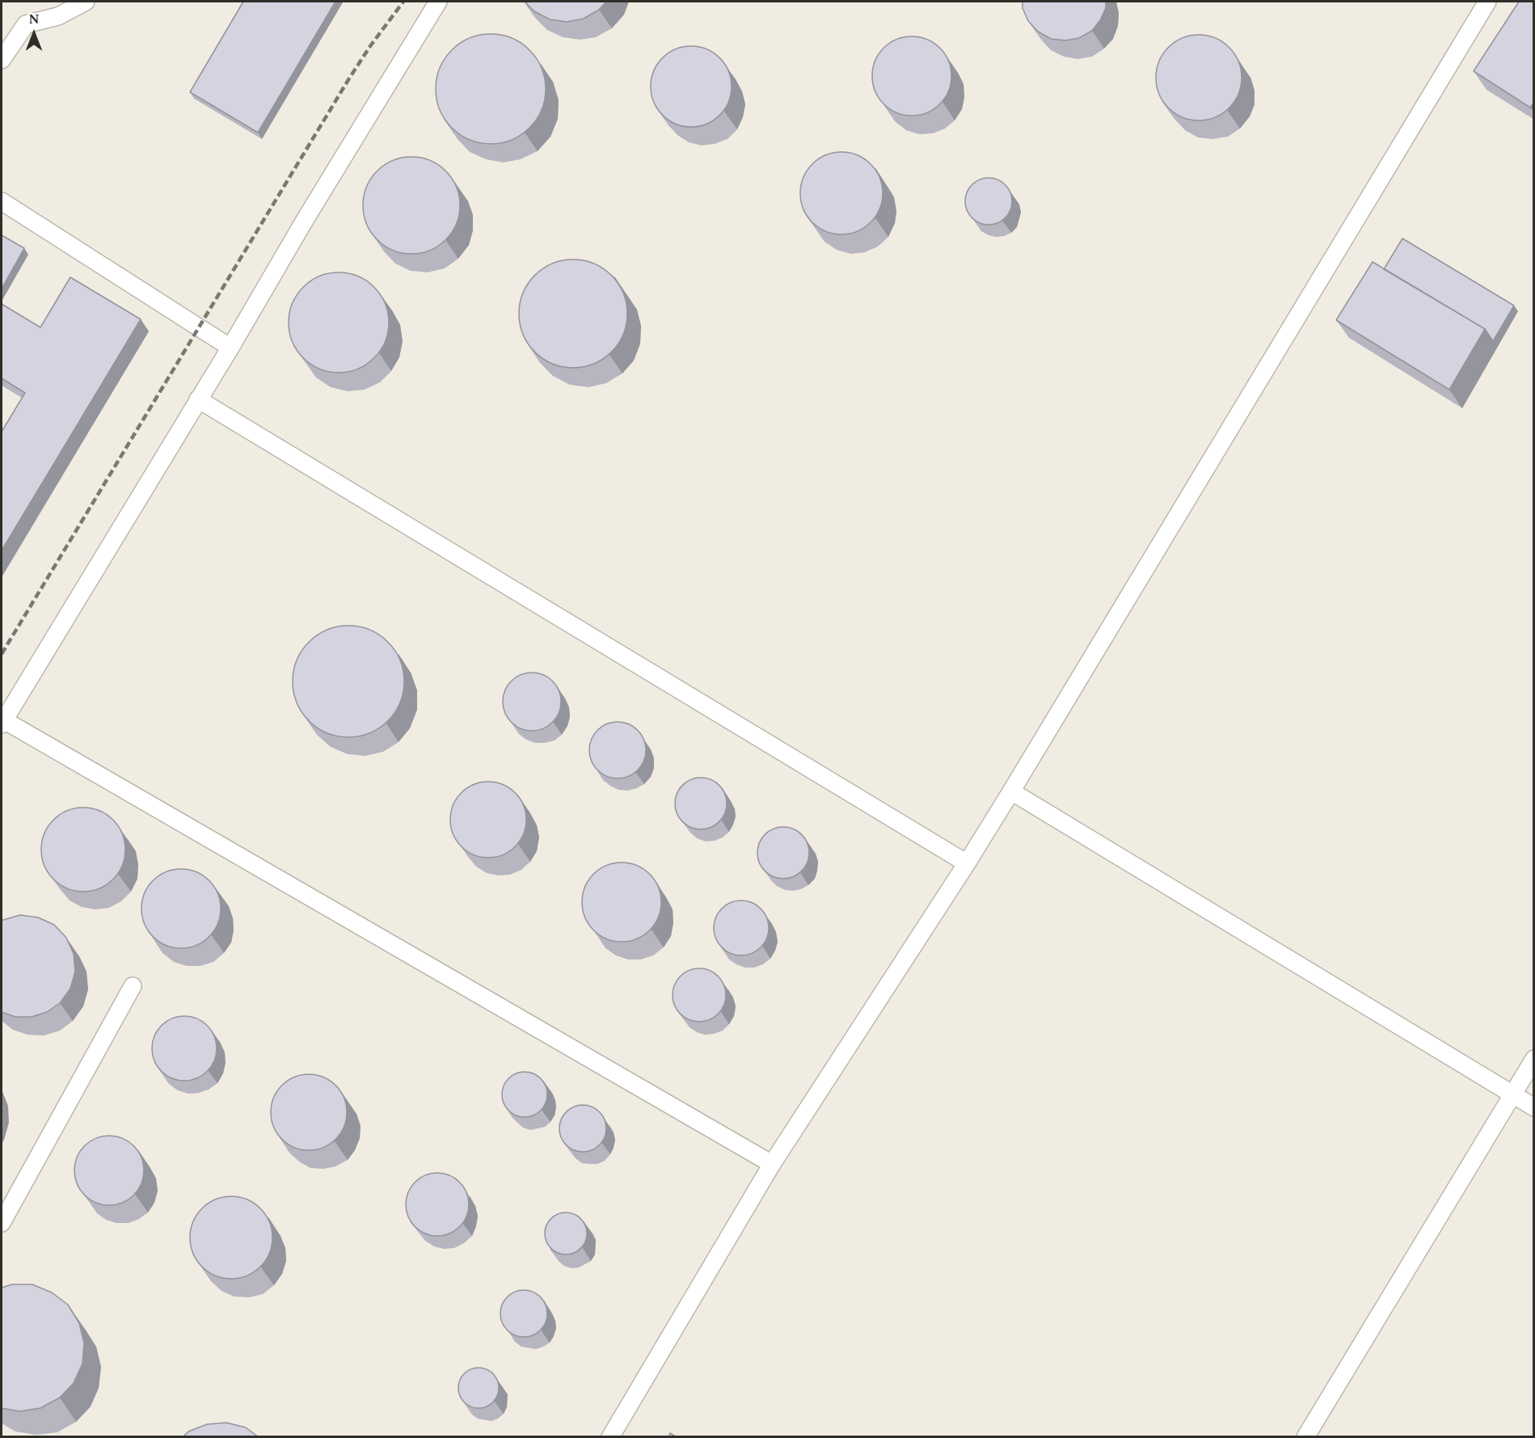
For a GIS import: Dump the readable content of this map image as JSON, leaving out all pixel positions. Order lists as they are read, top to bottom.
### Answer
{
  "north": "top"
}
